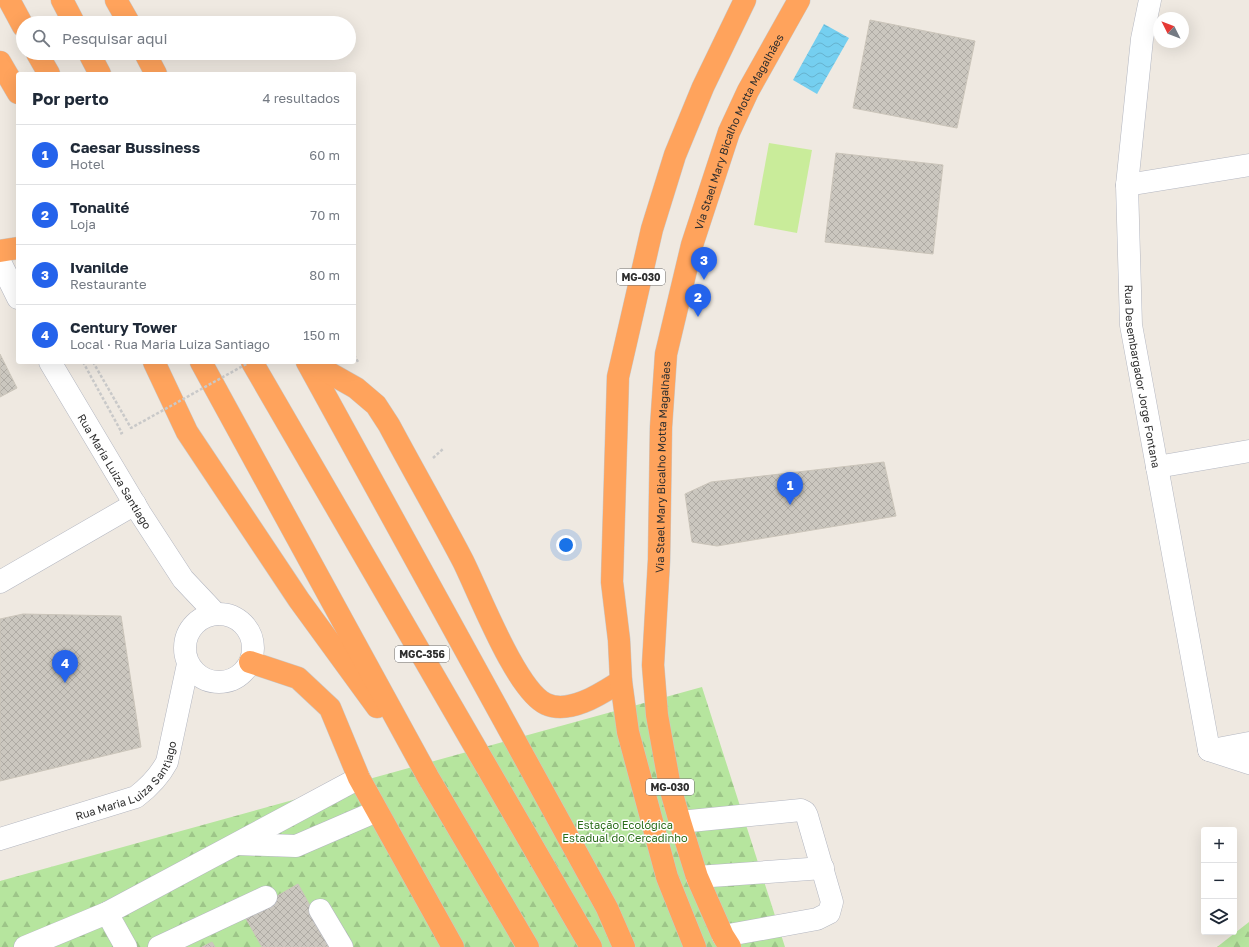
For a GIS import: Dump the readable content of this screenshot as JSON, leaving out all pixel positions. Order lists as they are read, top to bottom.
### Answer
{
  "streets": {
    "highway": ["Via Stael Mary Bicalho Motta Magalhães", "MG-030", "MGC-356"],
    "street": ["Rua Desembargador Jorge Fontana", "Rua Maria Luiza Santiago"]
  },
  "parks": ["Estação Ecológica Estadual do Cercadinho"],
  "north": "top left",
  "page": {
    "search": "Pesquisar aqui",
    "heading": ["Por perto", "4 resultados"],
    "list": [
      {
        "mark": "1",
        "name": "Caesar Bussiness",
        "note": "Hotel",
        "value": "60 m"
      },
      {
        "mark": "2",
        "name": "Tonalité",
        "note": "Loja",
        "value": "70 m"
      },
      {
        "mark": "3",
        "name": "Ivanilde",
        "note": "Restaurante",
        "value": "80 m"
      },
      {
        "mark": "4",
        "name": "Century Tower",
        "note": "Local · Rua Maria Luiza Santiago",
        "value": "150 m"
      }
    ],
    "pins": [
      "3",
      "2",
      "1",
      "4"
    ],
    "map_buttons": ["+", "−"]
  }
}
